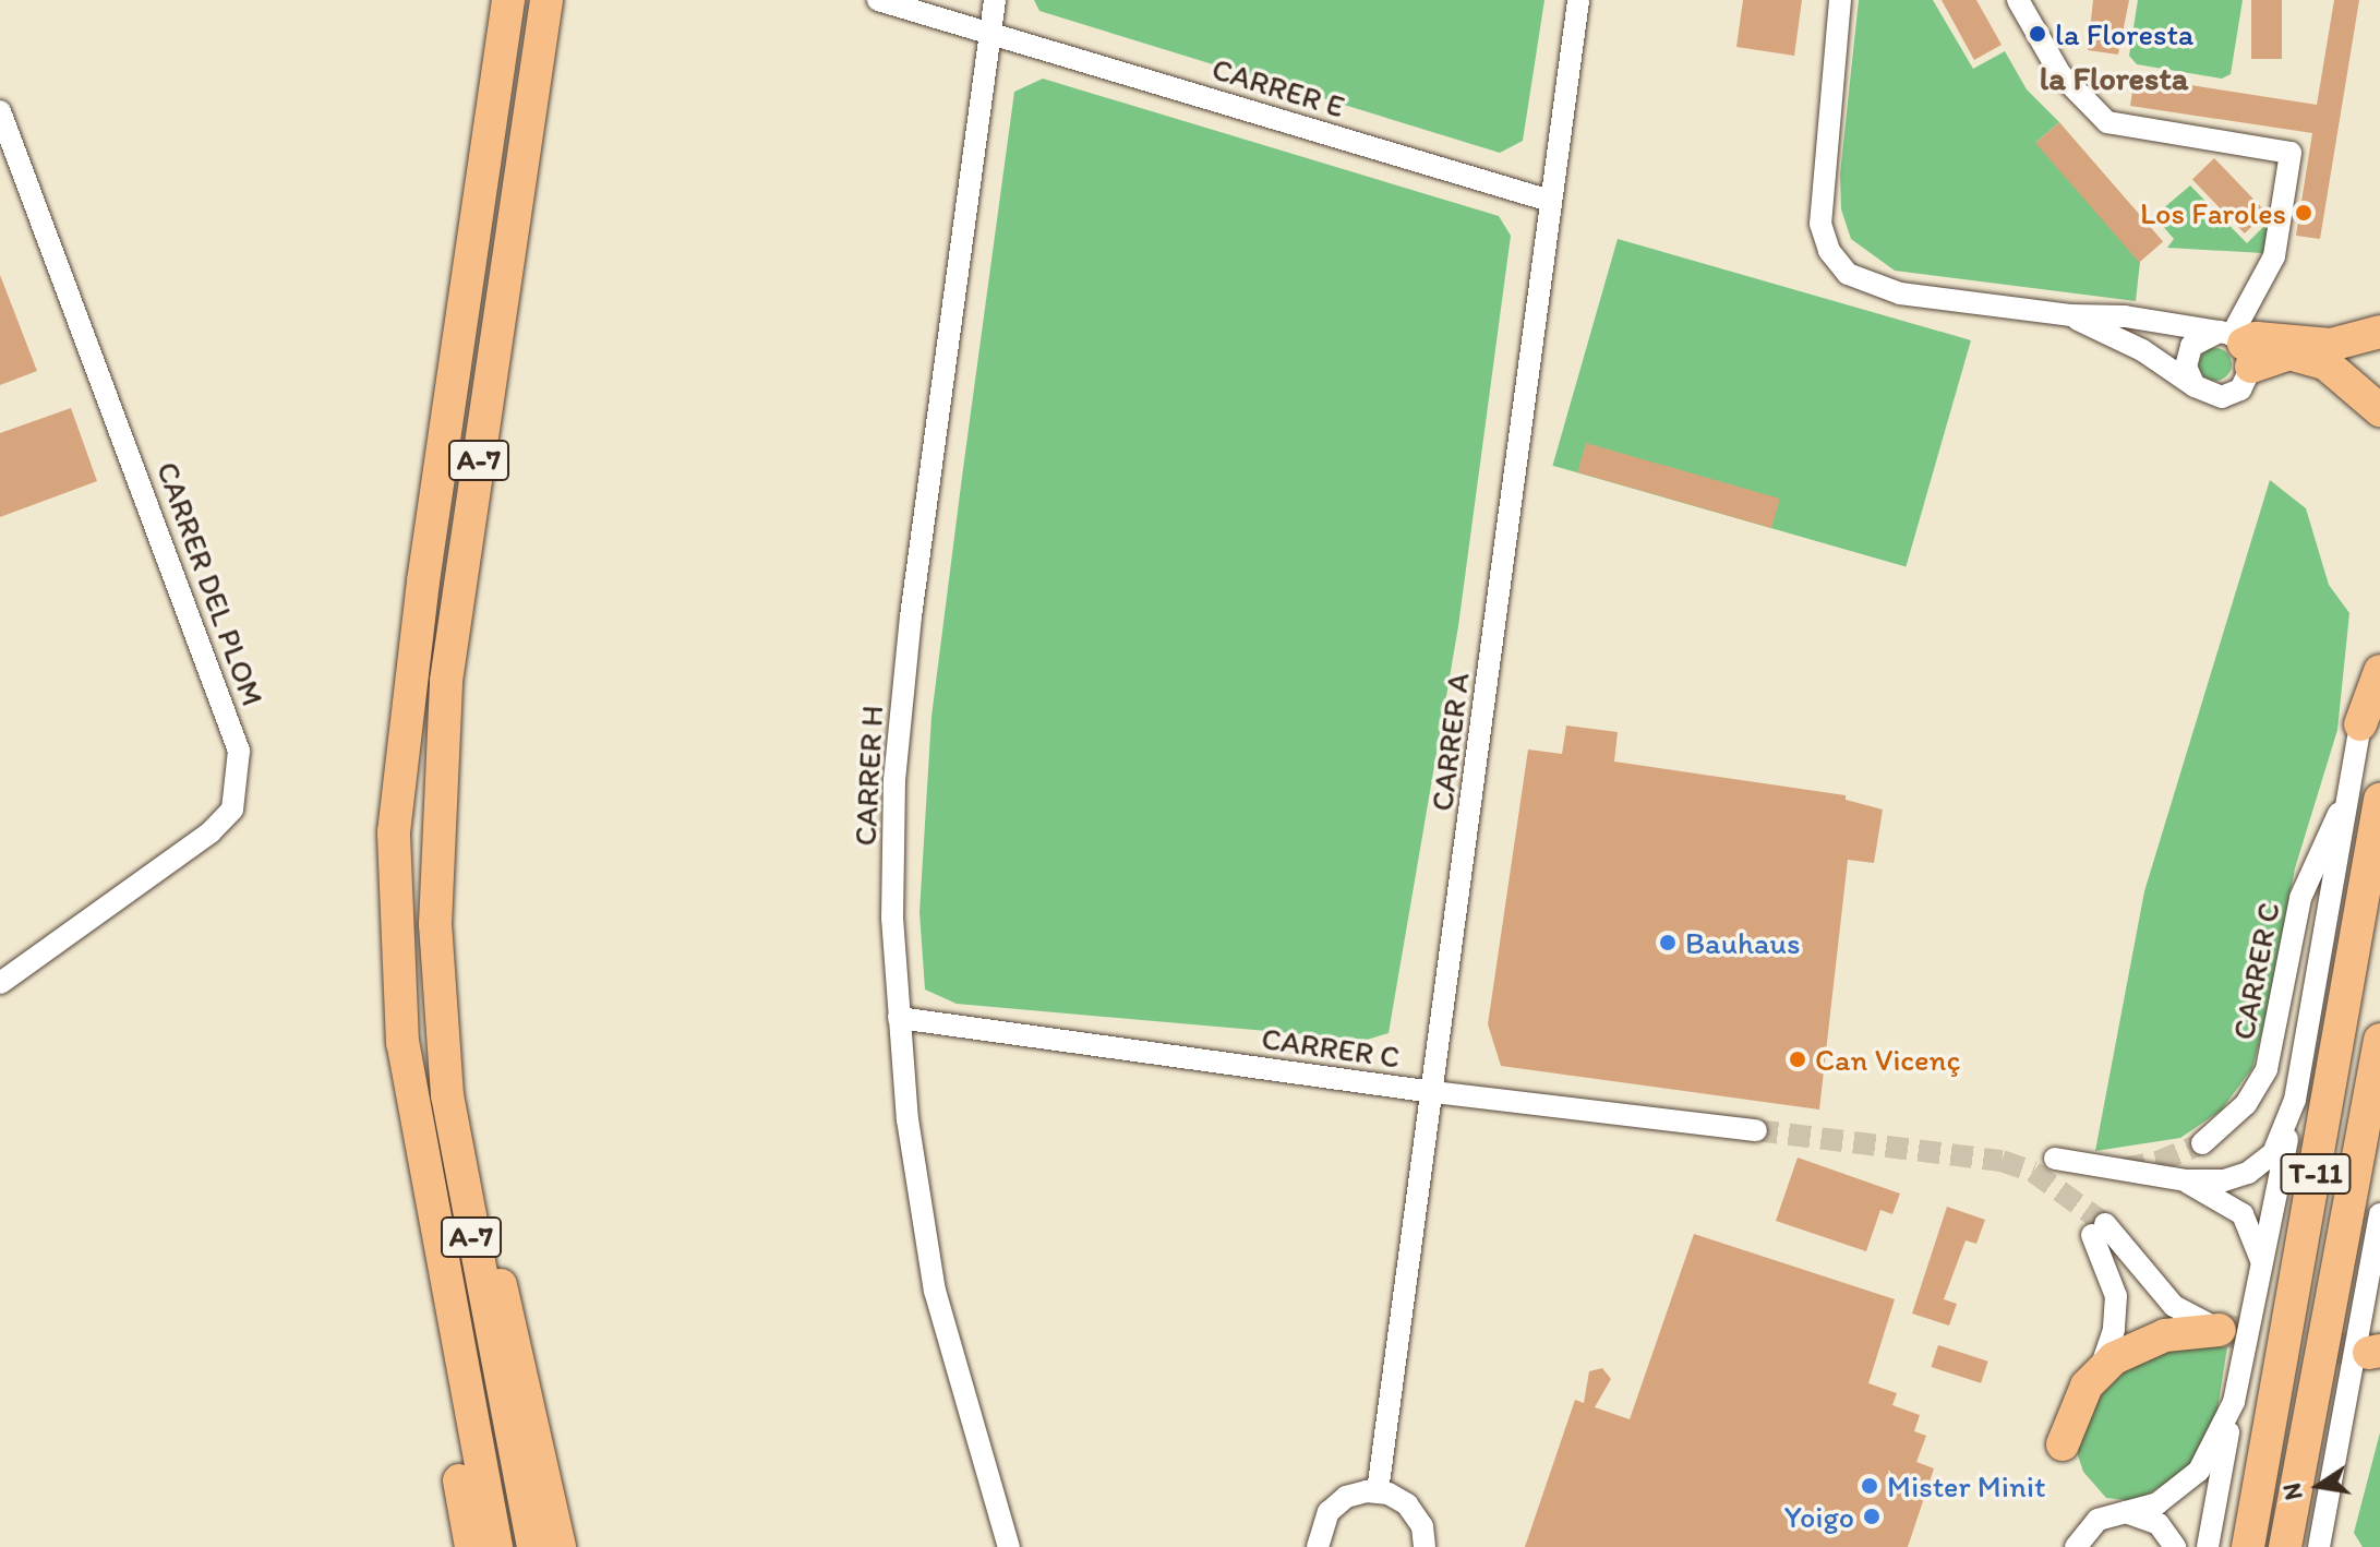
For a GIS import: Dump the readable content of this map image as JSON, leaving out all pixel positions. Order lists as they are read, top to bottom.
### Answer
{
  "streets": {
    "highway": ["A-7", "T-11"],
    "street": [
      "CARRER E",
      "CARRER DEL PLOM",
      "CARRER A",
      "CARRER H",
      "CARRER C"
    ]
  },
  "crossings": [
    ["CARRER E", "CARRER A"],
    ["CARRER E", "CARRER H"],
    ["CARRER A", "CARRER C"],
    ["CARRER H", "CARRER C"],
    ["CARRER C", "T-11"]
  ],
  "districts": ["la Floresta"],
  "places": [
    "la Floresta",
    "Los Faroles",
    "Bauhaus",
    "Can Vicenç",
    "Mister Minit",
    "Yoigo"
  ],
  "north": "left"
}
